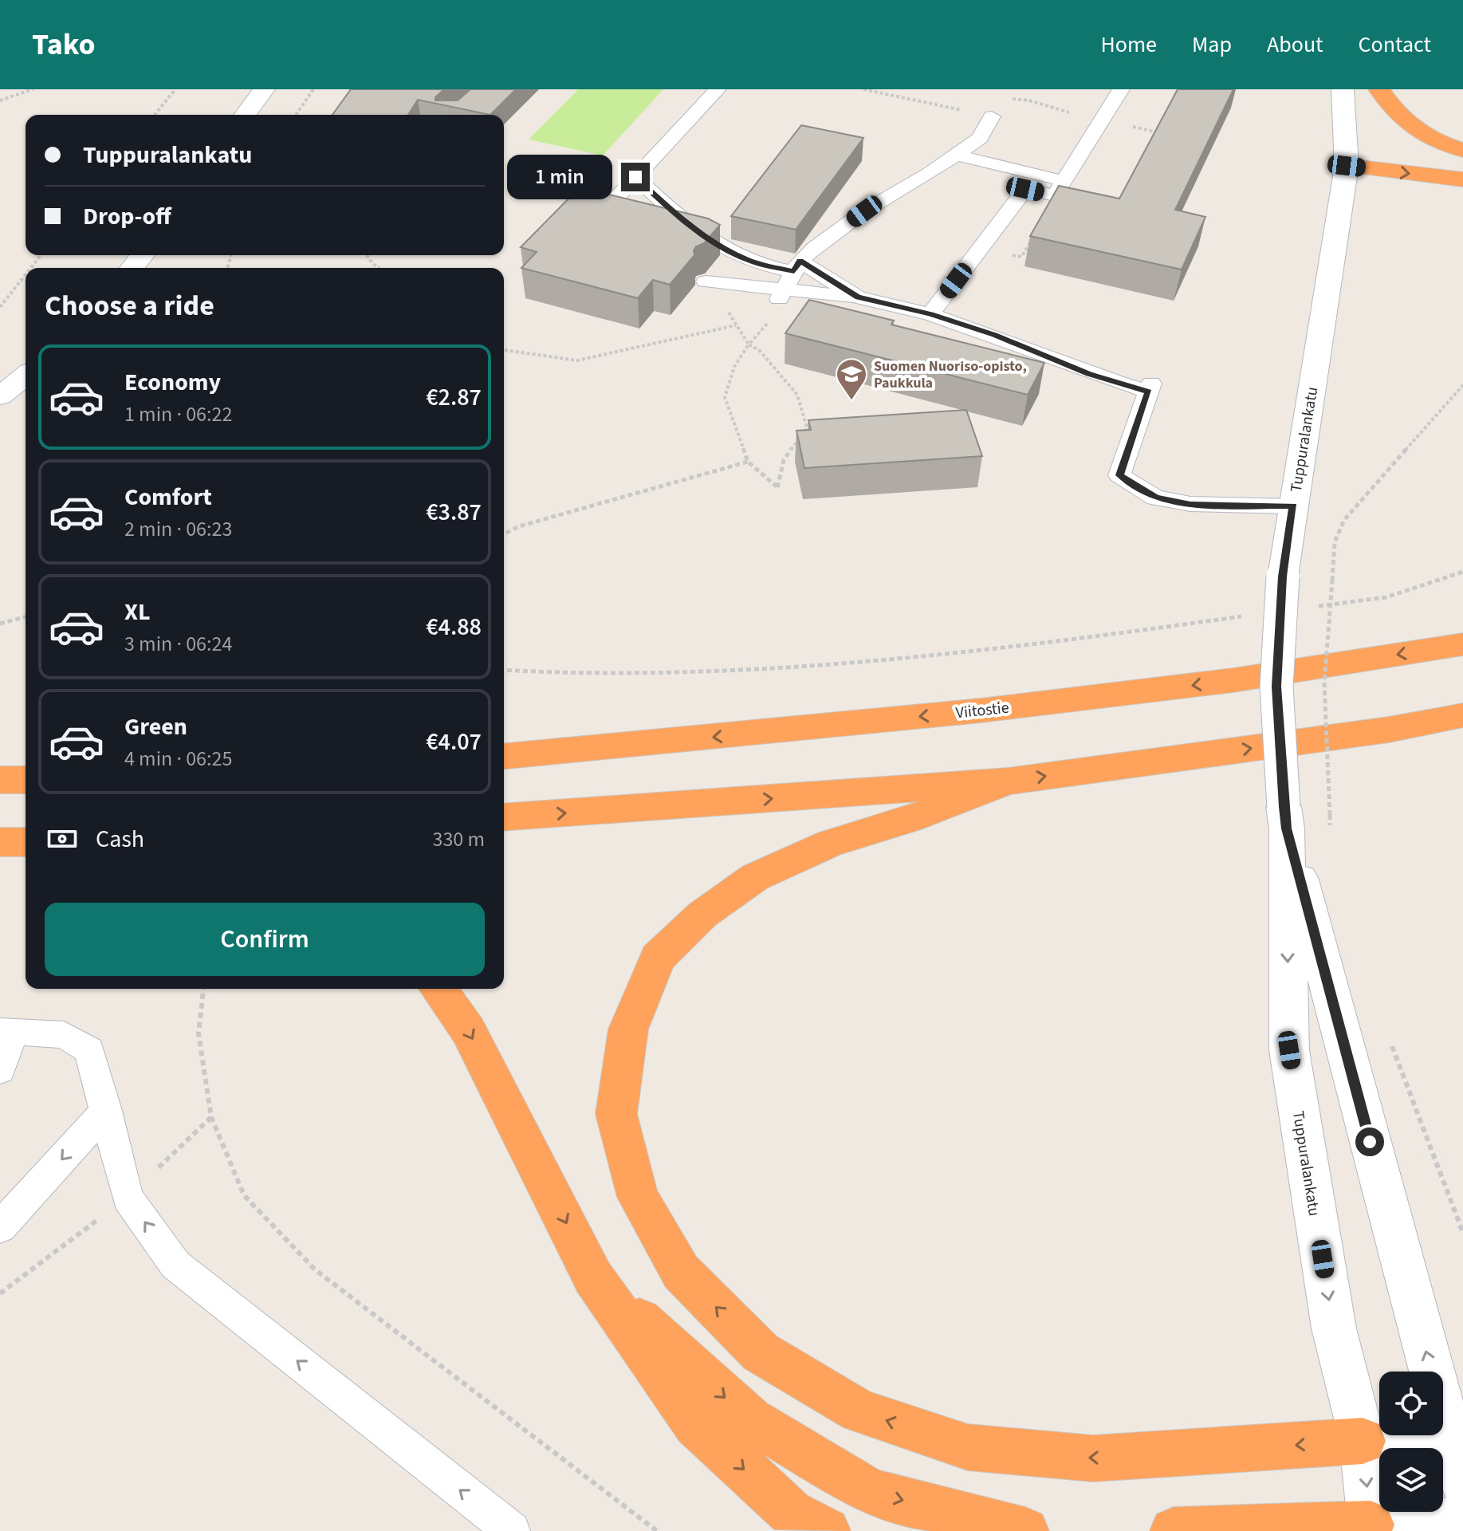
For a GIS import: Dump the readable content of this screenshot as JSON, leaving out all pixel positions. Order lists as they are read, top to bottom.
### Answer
{
  "streets": {
    "highway": ["Viitostie"],
    "street": ["Tuppuralankatu"]
  },
  "places": {
    "school or university": ["Suomen Nuoriso-opisto, Paukkula"]
  },
  "page": {
    "header": "Tako",
    "nav": [
      "Home",
      "Map",
      "About",
      "Contact"
    ],
    "banner": ["Tuppuralankatu", "Drop-off"],
    "bubble": "1 min",
    "heading": "Choose a ride",
    "list": [
      {
        "name": "Economy",
        "note": "1 min · 06:22",
        "value": "€2.87"
      },
      {
        "name": "Comfort",
        "note": "2 min · 06:23",
        "value": "€3.87"
      },
      {
        "name": "XL",
        "note": "3 min · 06:24",
        "value": "€4.88"
      },
      {
        "name": "Green",
        "note": "4 min · 06:25",
        "value": "€4.07"
      }
    ],
    "pay": ["Cash", "330 m"],
    "buttons": "Confirm"
  }
}
